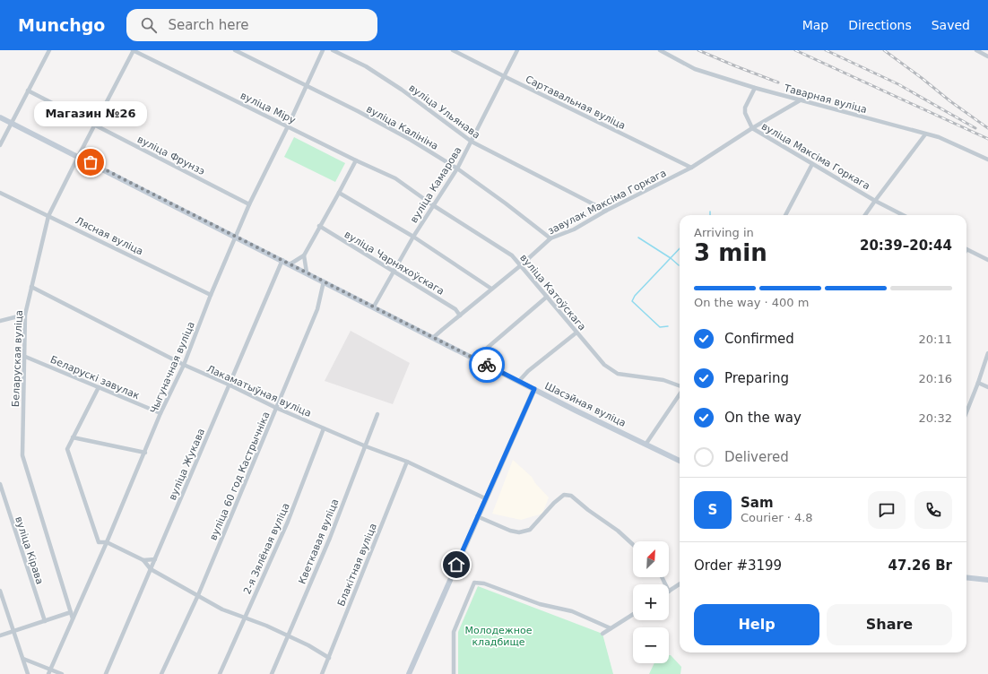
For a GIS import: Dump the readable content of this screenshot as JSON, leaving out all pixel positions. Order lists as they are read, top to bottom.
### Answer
{
  "streets": {
    "street": [
      "Таварная вуліца",
      "Сартавальная вуліца",
      "вуліца Міру",
      "вуліца Ульянава",
      "вуліца Калініна",
      "вуліца Фрунзэ",
      "вуліца Максіма Горкага",
      "вуліца Камарова",
      "завулак Максіма Горкага",
      "Лясная вуліца",
      "вуліца Чарняхоўскага",
      "вуліца Катоўскага",
      "Беларуская вуліца",
      "Чыгуначная вуліца",
      "Беларускі завулак",
      "Лакаматыўная вуліца",
      "Шасэйная вуліца",
      "вуліца Жукава",
      "вуліца 60 год Кастрычніка",
      "Кветкавая вуліца",
      "2-я Зялёная вуліца",
      "вуліца Кірава",
      "Блакітная вуліца"
    ]
  },
  "crossings": [
    ["Таварная вуліца", "вуліца Максіма Горкага"],
    ["Таварная вуліца", "завулак Максіма Горкага"],
    ["Сартавальная вуліца", "вуліца Камарова"],
    ["Сартавальная вуліца", "завулак Максіма Горкага"],
    ["вуліца Міру", "вуліца Катоўскага"],
    ["вуліца Міру", "Беларуская вуліца"],
    ["вуліца Міру", "Чыгуначная вуліца"],
    ["вуліца Ульянава", "вуліца Камарова"],
    ["вуліца Ульянава", "завулак Максіма Горкага"],
    ["вуліца Калініна", "вуліца Камарова"],
    ["вуліца Калініна", "завулак Максіма Горкага"],
    ["вуліца Калініна", "Чыгуначная вуліца"],
    ["вуліца Фрунзэ", "Беларуская вуліца"],
    ["вуліца Фрунзэ", "Чыгуначная вуліца"],
    ["вуліца Максіма Горкага", "завулак Максіма Горкага"],
    ["вуліца Камарова", "вуліца Чарняхоўскага"],
    ["вуліца Камарова", "вуліца Катоўскага"],
    ["вуліца Камарова", "Шасэйная вуліца"],
    ["завулак Максіма Горкага", "вуліца Чарняхоўскага"],
    ["завулак Максіма Горкага", "вуліца Катоўскага"],
    ["завулак Максіма Горкага", "Шасэйная вуліца"],
    ["Лясная вуліца", "Беларуская вуліца"],
    ["Лясная вуліца", "Чыгуначная вуліца"],
    ["Беларуская вуліца", "Чыгуначная вуліца"],
    ["Беларуская вуліца", "Беларускі завулак"],
    ["Беларуская вуліца", "Лакаматыўная вуліца"],
    ["Беларуская вуліца", "Шасэйная вуліца"],
    ["Чыгуначная вуліца", "Беларускі завулак"],
    ["Чыгуначная вуліца", "Лакаматыўная вуліца"],
    ["Чыгуначная вуліца", "Шасэйная вуліца"],
    ["Лакаматыўная вуліца", "вуліца Жукава"],
    ["Лакаматыўная вуліца", "вуліца 60 год Кастрычніка"],
    ["Лакаматыўная вуліца", "Кветкавая вуліца"],
    ["Лакаматыўная вуліца", "2-я Зялёная вуліца"],
    ["Лакаматыўная вуліца", "Блакітная вуліца"],
    ["Шасэйная вуліца", "вуліца Жукава"],
    ["Шасэйная вуліца", "вуліца 60 год Кастрычніка"]
  ],
  "parks": ["Молодежное кладбище"],
  "places": ["Магазин №26"],
  "north": "top right",
  "page": {
    "header": "Munchgo",
    "search": "Search here",
    "nav": ["Map", "Directions", "Saved"],
    "bubble": "Магазин №26",
    "heading": ["3 min", "Arriving in", "20:39–20:44"],
    "panel": [
      "Sam",
      "Courier · 4.8",
      "Order #3199",
      "47.26 Br"
    ],
    "bar": "On the way · 400 m",
    "list": [
      ["Confirmed", "20:11"],
      ["Preparing", "20:16"],
      ["On the way", "20:32"],
      "Delivered"
    ],
    "round": "S",
    "map_buttons": ["+", "−"],
    "buttons": ["Help", "Share"]
  }
}
